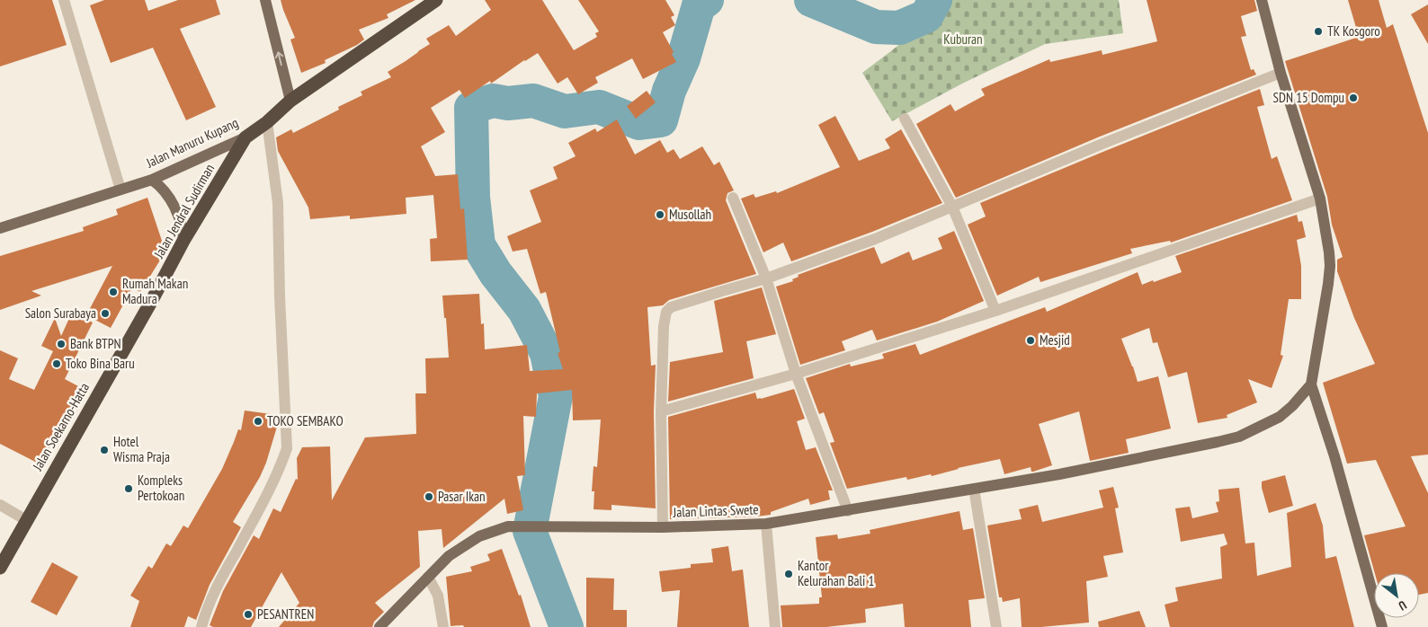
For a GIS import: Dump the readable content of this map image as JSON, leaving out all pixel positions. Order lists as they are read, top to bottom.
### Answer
{
  "streets": {
    "highway": ["Jalan Manuru Kupang", "Jalan Jendral Sudirman", "Jalan Soekarno-Hatta"],
    "main road": ["Jalan Lintas Swete"]
  },
  "crossings": [
    ["Jalan Manuru Kupang", "Jalan Jendral Sudirman"],
    ["Jalan Jendral Sudirman", "Jalan Soekarno-Hatta"]
  ],
  "parks": ["Kuburan"],
  "places": [
    "TK Kosgoro",
    "SDN 15 Dompu",
    "Musollah",
    "Rumah Makan Madura",
    "Salon Surabaya",
    "Mesjid",
    "Bank BTPN",
    "Toko Bina Baru",
    "TOKO SEMBAKO",
    "Hotel Wisma Praja",
    "Kompleks Pertokoan",
    "Pasar Ikan",
    "Kantor Kelurahan Bali 1",
    "PESANTREN"
  ],
  "north": "bottom right"
}
